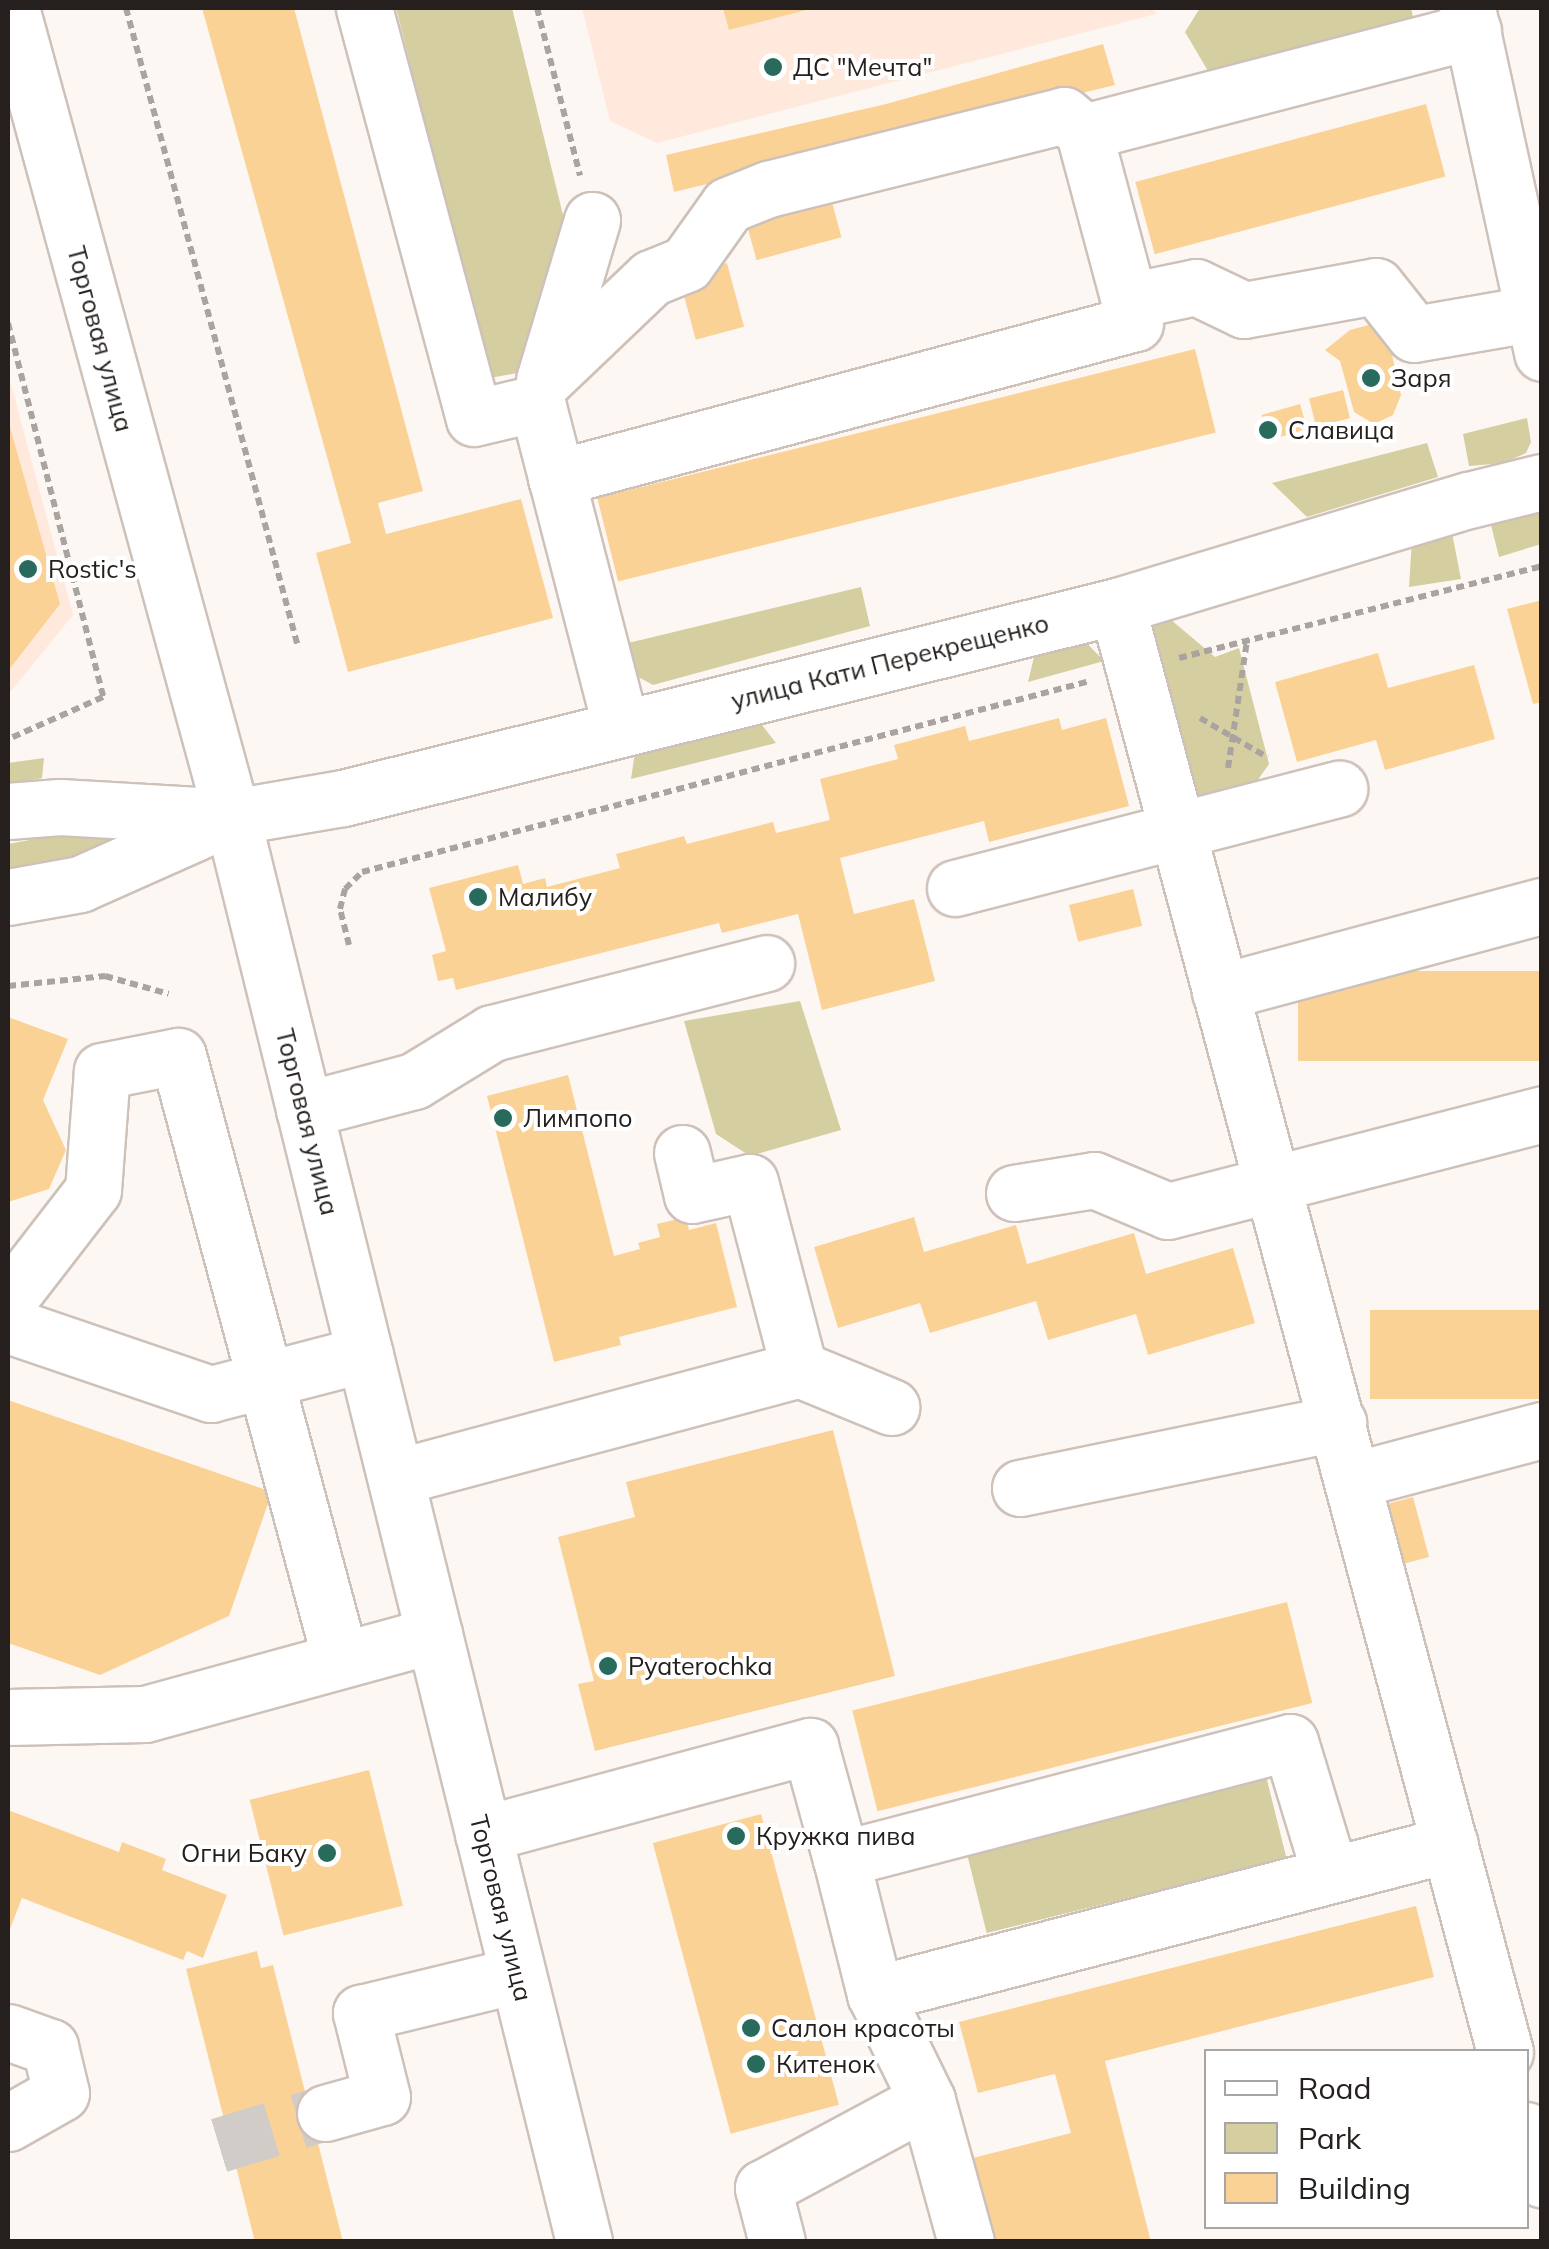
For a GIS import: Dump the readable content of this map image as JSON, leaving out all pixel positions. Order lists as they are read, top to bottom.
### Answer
{
  "streets": {
    "street": ["Торговая улица", "улица Кати Перекрещенко"]
  },
  "crossings": [
    ["Торговая улица", "улица Кати Перекрещенко"]
  ],
  "places": [
    "ДС \"Мечта\"",
    "Заря",
    "Славица",
    "Rostic's",
    "Малибу",
    "Лимпопо",
    "Pyaterochka",
    "Кружка пива",
    "Огни Баку",
    "Салон красоты",
    "Китенок"
  ],
  "legend": ["Road", "Park", "Building"]
}
